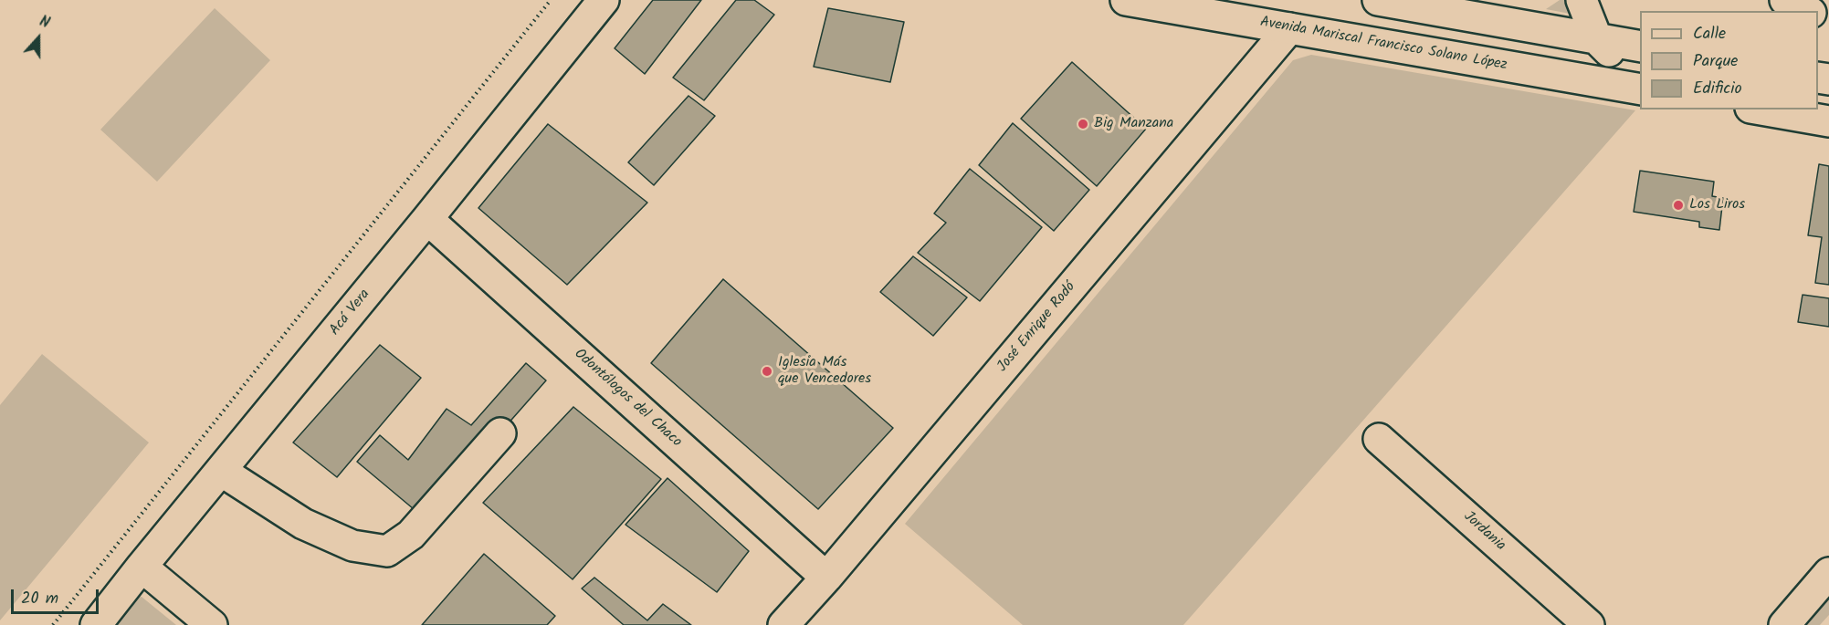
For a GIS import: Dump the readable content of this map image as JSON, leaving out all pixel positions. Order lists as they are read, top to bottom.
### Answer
{
  "streets": {
    "main road": [
      "Avenida Mariscal Francisco Solano López",
      "Acá Vera",
      "José Enrique Rodó",
      "Odontólogos del Chaco",
      "Jordania"
    ]
  },
  "crossings": [
    ["Avenida Mariscal Francisco Solano López", "José Enrique Rodó"],
    ["Acá Vera", "Odontólogos del Chaco"],
    ["José Enrique Rodó", "Odontólogos del Chaco"]
  ],
  "places": ["Big Manzana", "Los Liros", "Iglesia Más que Vencedores"],
  "legend": ["Calle", "Parque", "Edificio"],
  "scale_bar": "20 m",
  "north": "top"
}
